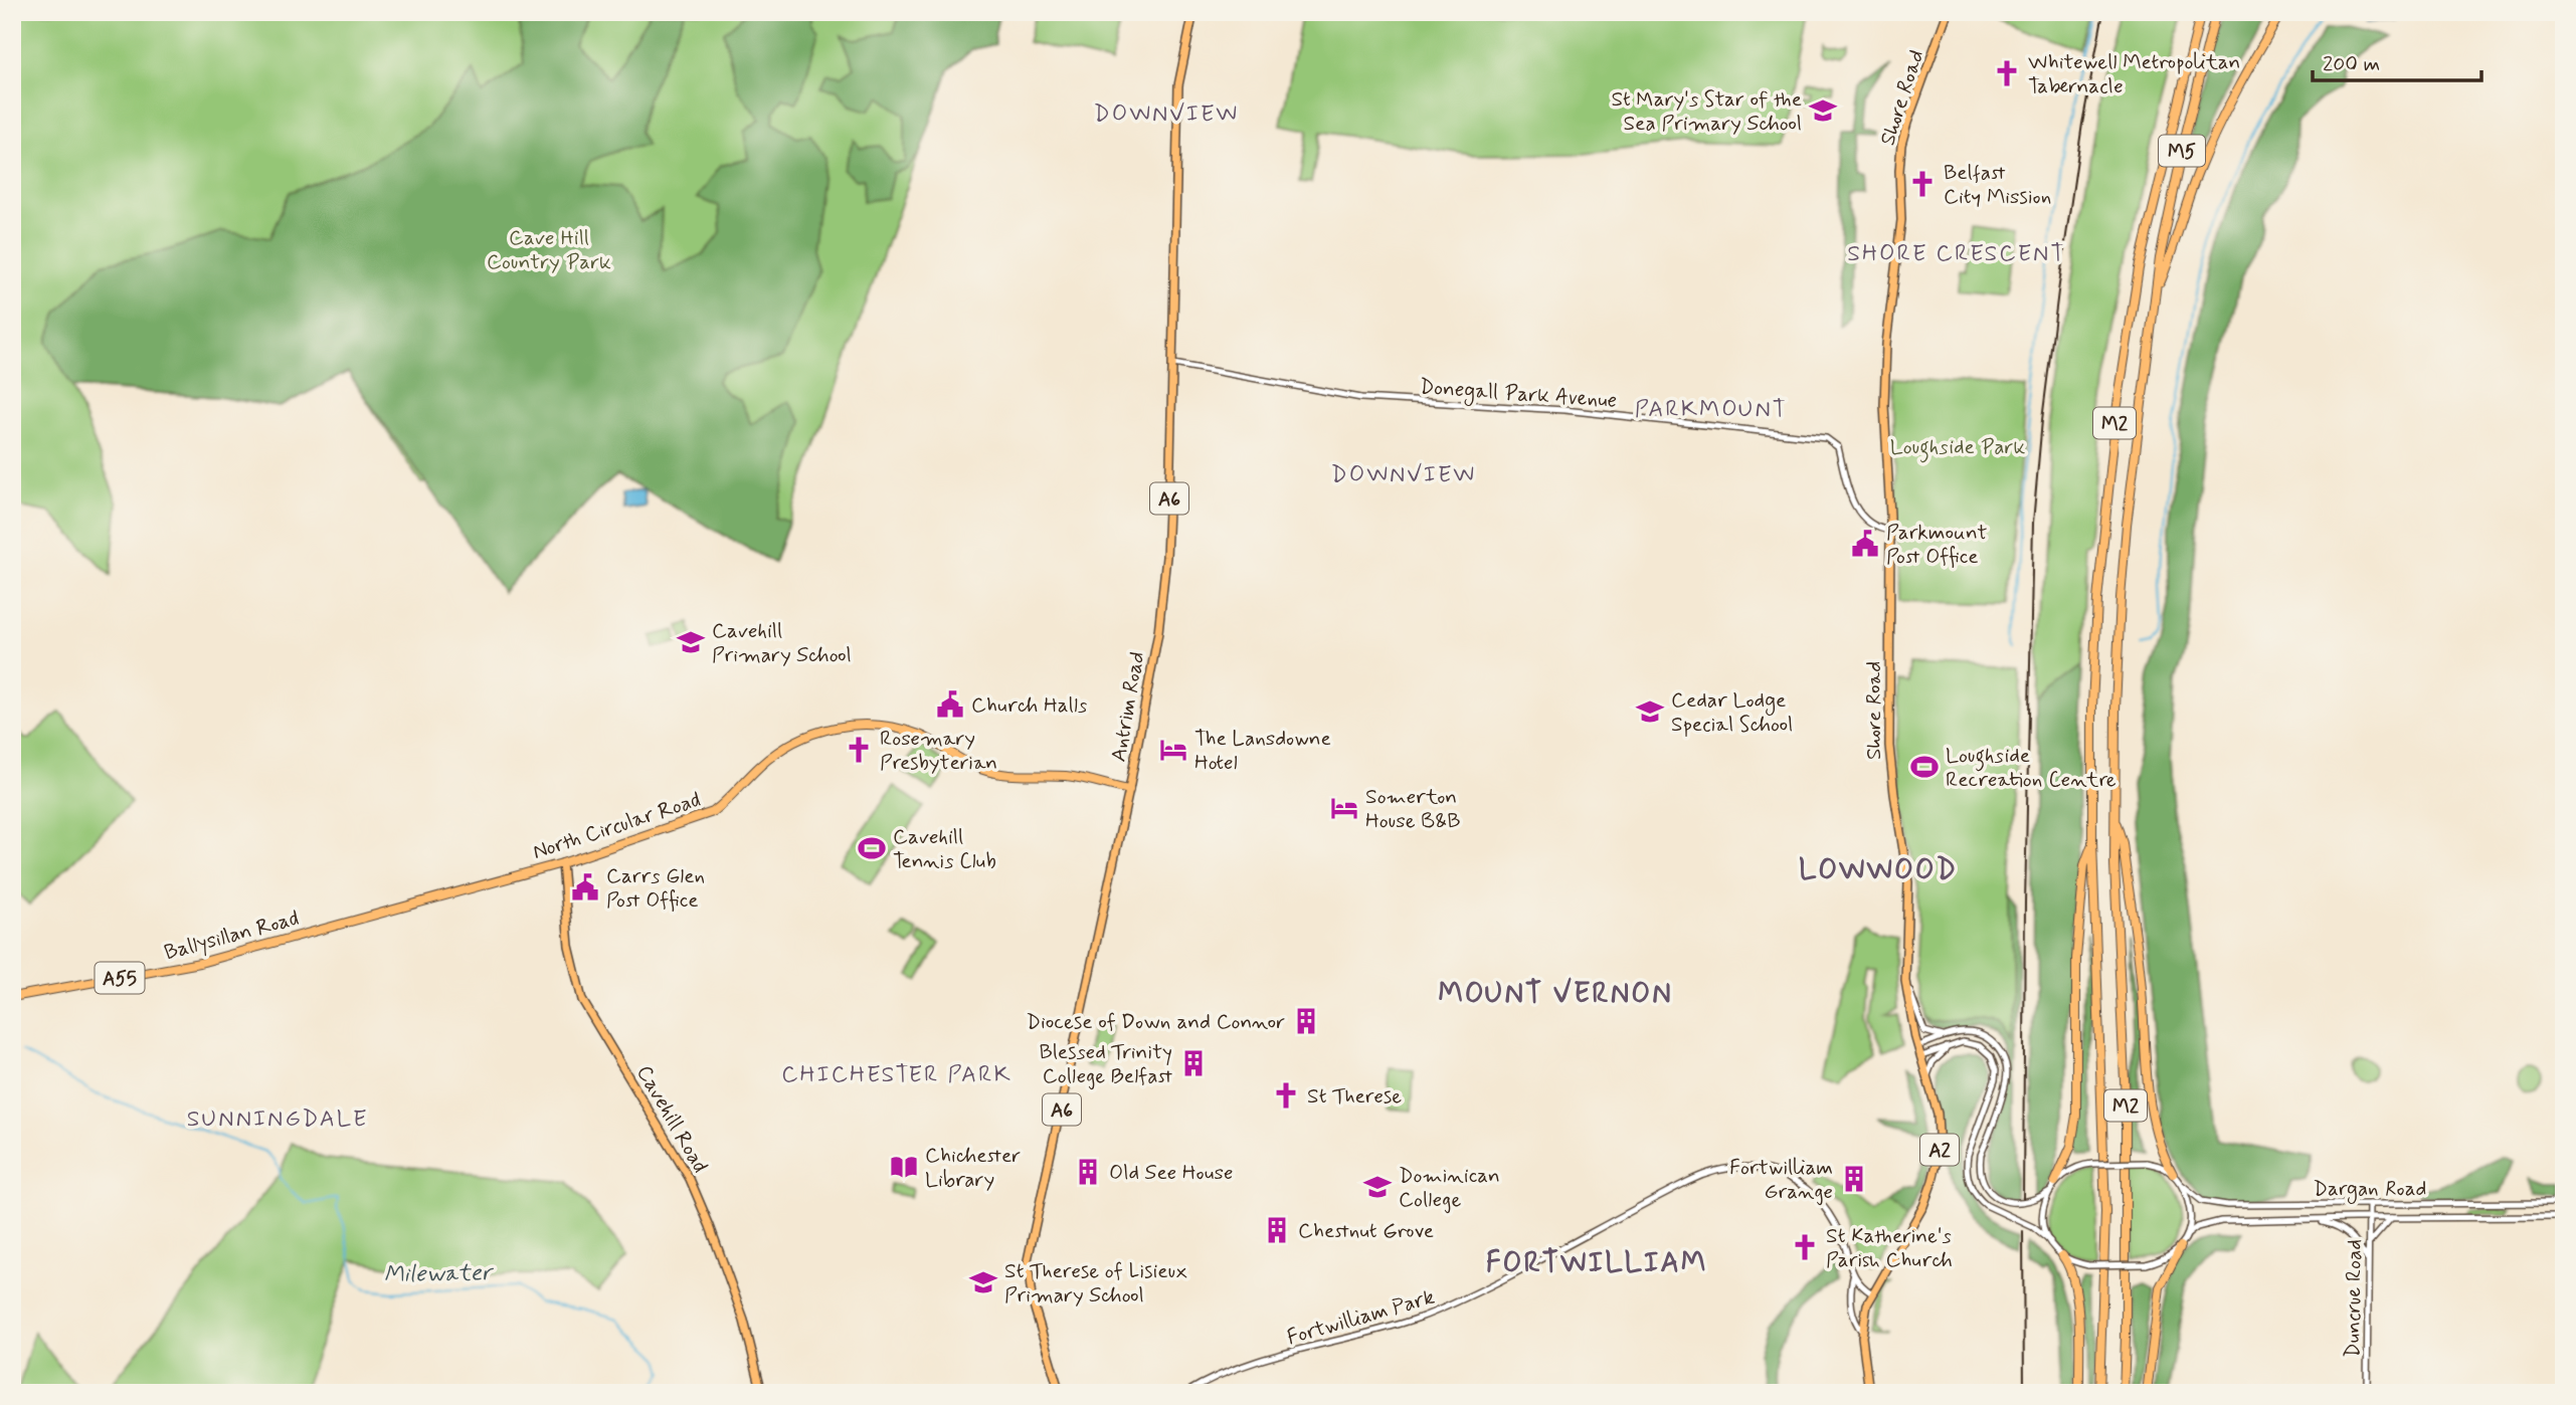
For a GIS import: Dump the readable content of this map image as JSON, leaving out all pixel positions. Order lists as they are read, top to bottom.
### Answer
{
  "streets": {
    "highway": [
      "M5",
      "M2",
      "North Circular Road",
      "Ballysillan Road",
      "A55"
    ],
    "main road": [
      "Shore Road",
      "A6",
      "Antrim Road",
      "Cavehill Road",
      "A2"
    ],
    "street": [
      "Donegall Park Avenue",
      "Dargan Road",
      "Duncrue Road",
      "Fortwilliam Park"
    ]
  },
  "crossings": [
    ["Shore Road", "Donegall Park Avenue"],
    ["Shore Road", "Fortwilliam Park"],
    ["M5", "M2"],
    ["Donegall Park Avenue", "Antrim Road"],
    ["Antrim Road", "North Circular Road"],
    ["North Circular Road", "Ballysillan Road"],
    ["North Circular Road", "Cavehill Road"],
    ["Dargan Road", "Duncrue Road"]
  ],
  "districts": [
    "DOWNVIEW",
    "SHORE CRESCENT",
    "PARKMOUNT",
    "DOWNVIEW",
    "LOWWOOD",
    "MOUNT VERNON",
    "CHICHESTER PARK",
    "SUNNINGDALE",
    "FORTWILLIAM"
  ],
  "water": ["Milewater"],
  "parks": ["Cave Hill Country Park", "Loughside Park"],
  "places": {
    "church": [
      "Whitewell Metropolitan Tabernacle",
      "Belfast City Mission",
      "Rosemary Presbyterian",
      "St Therese",
      "St Katherine's Parish Church"
    ],
    "school or university": [
      "St Mary's Star of the Sea Primary School",
      "Cavehill Primary School",
      "Cedar Lodge Special School",
      "Dominican College",
      "St Therese of Lisieux Primary School"
    ],
    "public building": ["Parkmount Post Office", "Church Halls", "Carrs Glen Post Office"],
    "hotel": ["The Lansdowne Hotel", "Somerton House B&B"],
    "sports": ["Loughside Recreation Centre", "Cavehill Tennis Club"],
    "building": [
      "Diocese of Down and Connor",
      "Blessed Trinity College Belfast",
      "Old See House",
      "Fortwilliam Grange",
      "Chestnut Grove"
    ],
    "library": ["Chichester Library"]
  },
  "scale_bar": "200 m"
}
